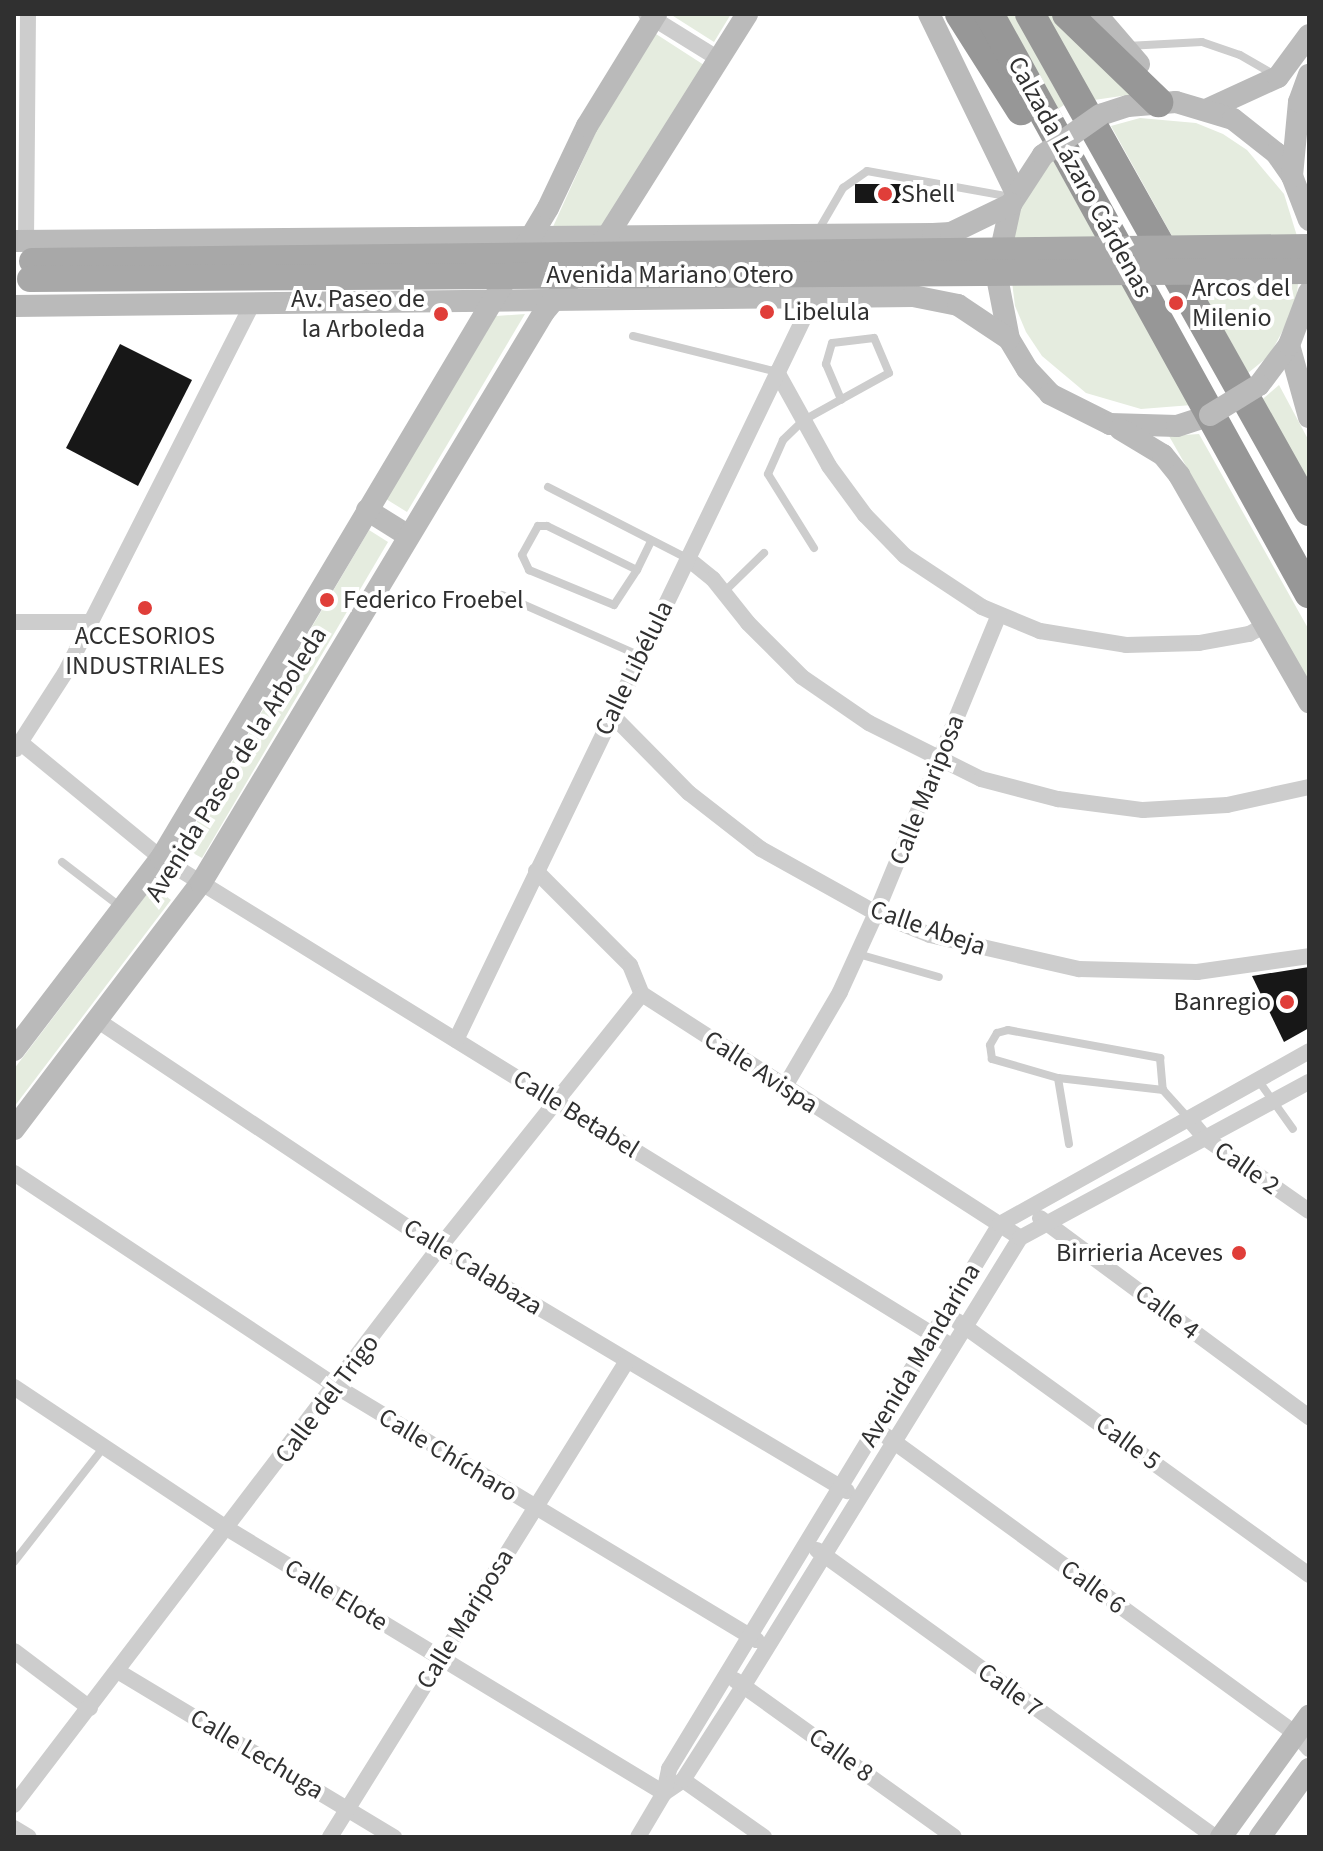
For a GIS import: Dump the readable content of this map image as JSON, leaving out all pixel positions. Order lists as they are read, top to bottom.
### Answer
{
  "streets": {
    "highway": ["Calzada Lázaro Cárdenas"],
    "main road": ["Avenida Mariano Otero", "Avenida Paseo de la Arboleda"],
    "street": [
      "Calle Libélula",
      "Calle Mariposa",
      "Calle Abeja",
      "Calle Avispa",
      "Calle Betabel",
      "Calle 2",
      "Calle Calabaza",
      "Calle 4",
      "Avenida Mandarina",
      "Calle del Trigo",
      "Calle 5",
      "Calle Chícharo",
      "Calle 6",
      "Calle Elote",
      "Calle 7",
      "Calle Lechuga",
      "Calle 8"
    ]
  },
  "crossings": [
    ["Avenida Mariano Otero", "Calle Libélula"],
    ["Avenida Mariano Otero", "Avenida Paseo de la Arboleda"],
    ["Calle Libélula", "Calle Abeja"],
    ["Calle Libélula", "Calle Avispa"],
    ["Calle Libélula", "Calle Betabel"],
    ["Avenida Paseo de la Arboleda", "Calle Betabel"],
    ["Avenida Paseo de la Arboleda", "Calle Calabaza"],
    ["Calle Mariposa", "Calle Abeja"],
    ["Calle Mariposa", "Calle Avispa"],
    ["Calle Mariposa", "Calle Calabaza"],
    ["Calle Mariposa", "Calle Chícharo"],
    ["Calle Mariposa", "Calle Elote"],
    ["Calle Mariposa", "Calle Lechuga"],
    ["Calle Avispa", "Avenida Mandarina"],
    ["Calle Avispa", "Calle del Trigo"],
    ["Calle Betabel", "Avenida Mandarina"],
    ["Calle Betabel", "Calle del Trigo"],
    ["Calle 2", "Avenida Mandarina"],
    ["Calle Calabaza", "Avenida Mandarina"],
    ["Calle Calabaza", "Calle del Trigo"],
    ["Calle 4", "Avenida Mandarina"],
    ["Avenida Mandarina", "Calle 5"],
    ["Avenida Mandarina", "Calle Chícharo"],
    ["Avenida Mandarina", "Calle 6"],
    ["Avenida Mandarina", "Calle Elote"],
    ["Avenida Mandarina", "Calle 7"],
    ["Avenida Mandarina", "Calle 8"],
    ["Calle del Trigo", "Calle Chícharo"],
    ["Calle del Trigo", "Calle Elote"],
    ["Calle del Trigo", "Calle Lechuga"]
  ],
  "places": [
    "Shell",
    "Arcos del Milenio",
    "Libelula",
    "Av. Paseo de la Arboleda",
    "Federico Froebel",
    "ACCESORIOS INDUSTRIALES",
    "Banregio",
    "Birrieria Aceves"
  ]
}
